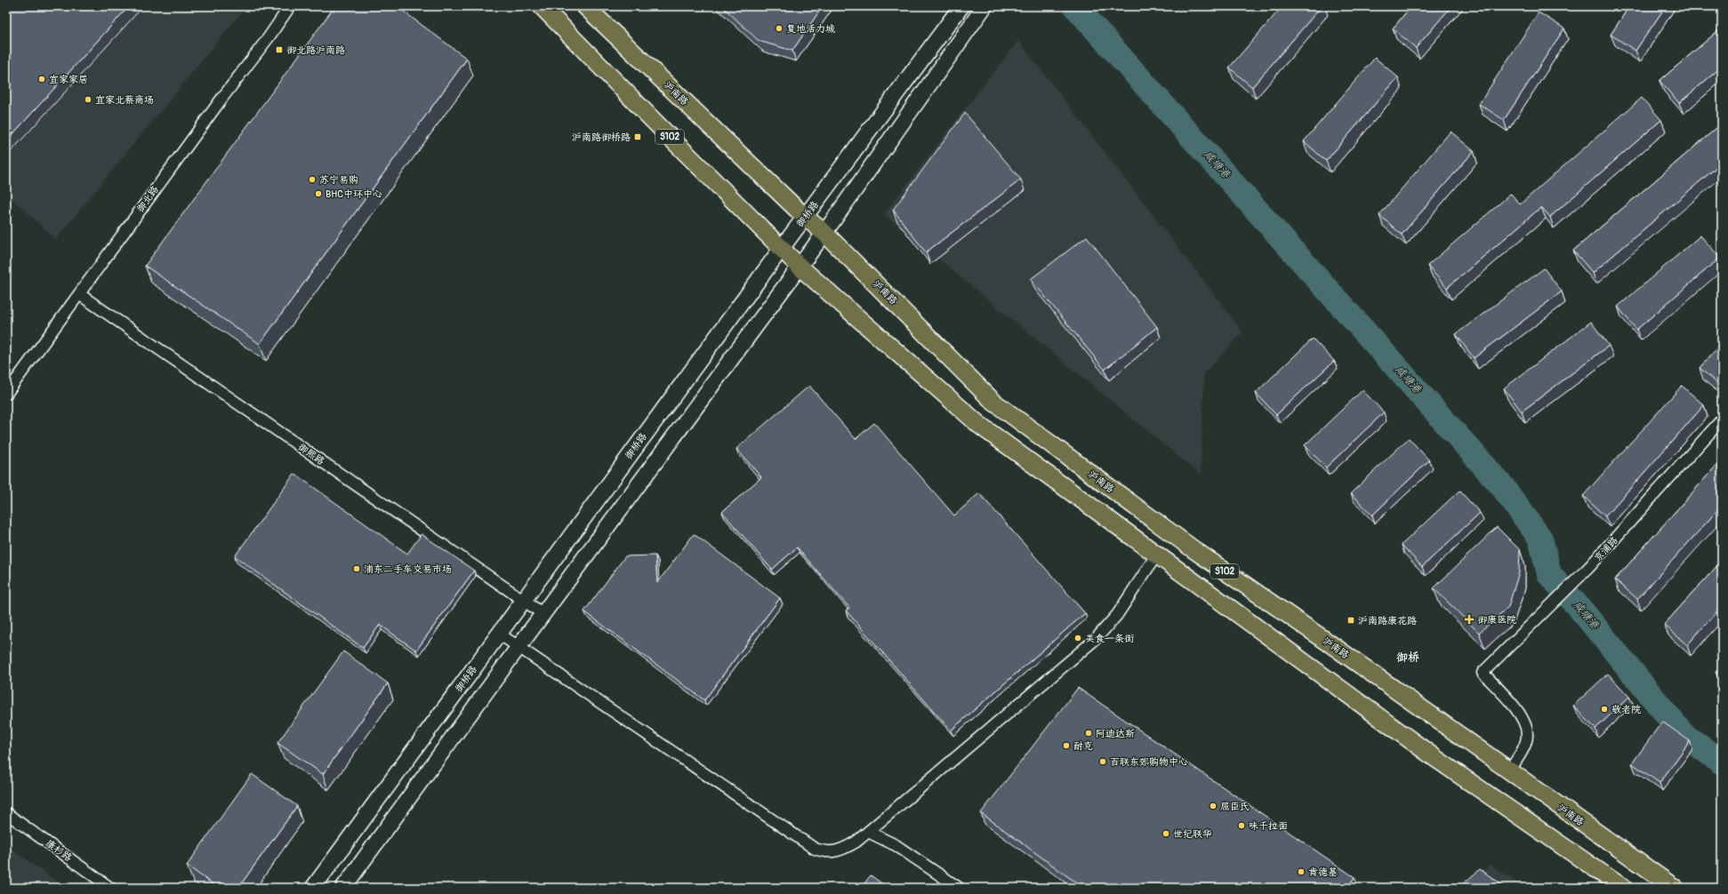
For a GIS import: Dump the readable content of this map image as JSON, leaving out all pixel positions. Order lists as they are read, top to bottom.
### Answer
{
  "streets": {
    "main road": ["沪南路", "S102", "御桥路"],
    "street": [
      "御北路",
      "御熙路",
      "京浦路",
      "康杉路"
    ]
  },
  "crossings": [
    ["沪南路", "御桥路"],
    ["沪南路", "京浦路"],
    ["S102", "御桥路"],
    ["御北路", "御熙路"],
    ["御桥路", "御熙路"]
  ],
  "districts": ["御桥"],
  "water": ["咸塘港"],
  "places": {
    "other": [
      "复地活力城",
      "宜家家居",
      "宜家北蔡商场",
      "苏宁易购",
      "BHC中环中心",
      "浦东二手车交易市场",
      "美食一条街",
      "敬老院",
      "阿迪达斯",
      "耐克",
      "百联东郊购物中心",
      "屈臣氏",
      "味千拉面",
      "世纪联华",
      "肯德基"
    ],
    "transit": ["御北路沪南路", "沪南路御桥路", "沪南路康花路"],
    "health": ["御康医院"]
  }
}
